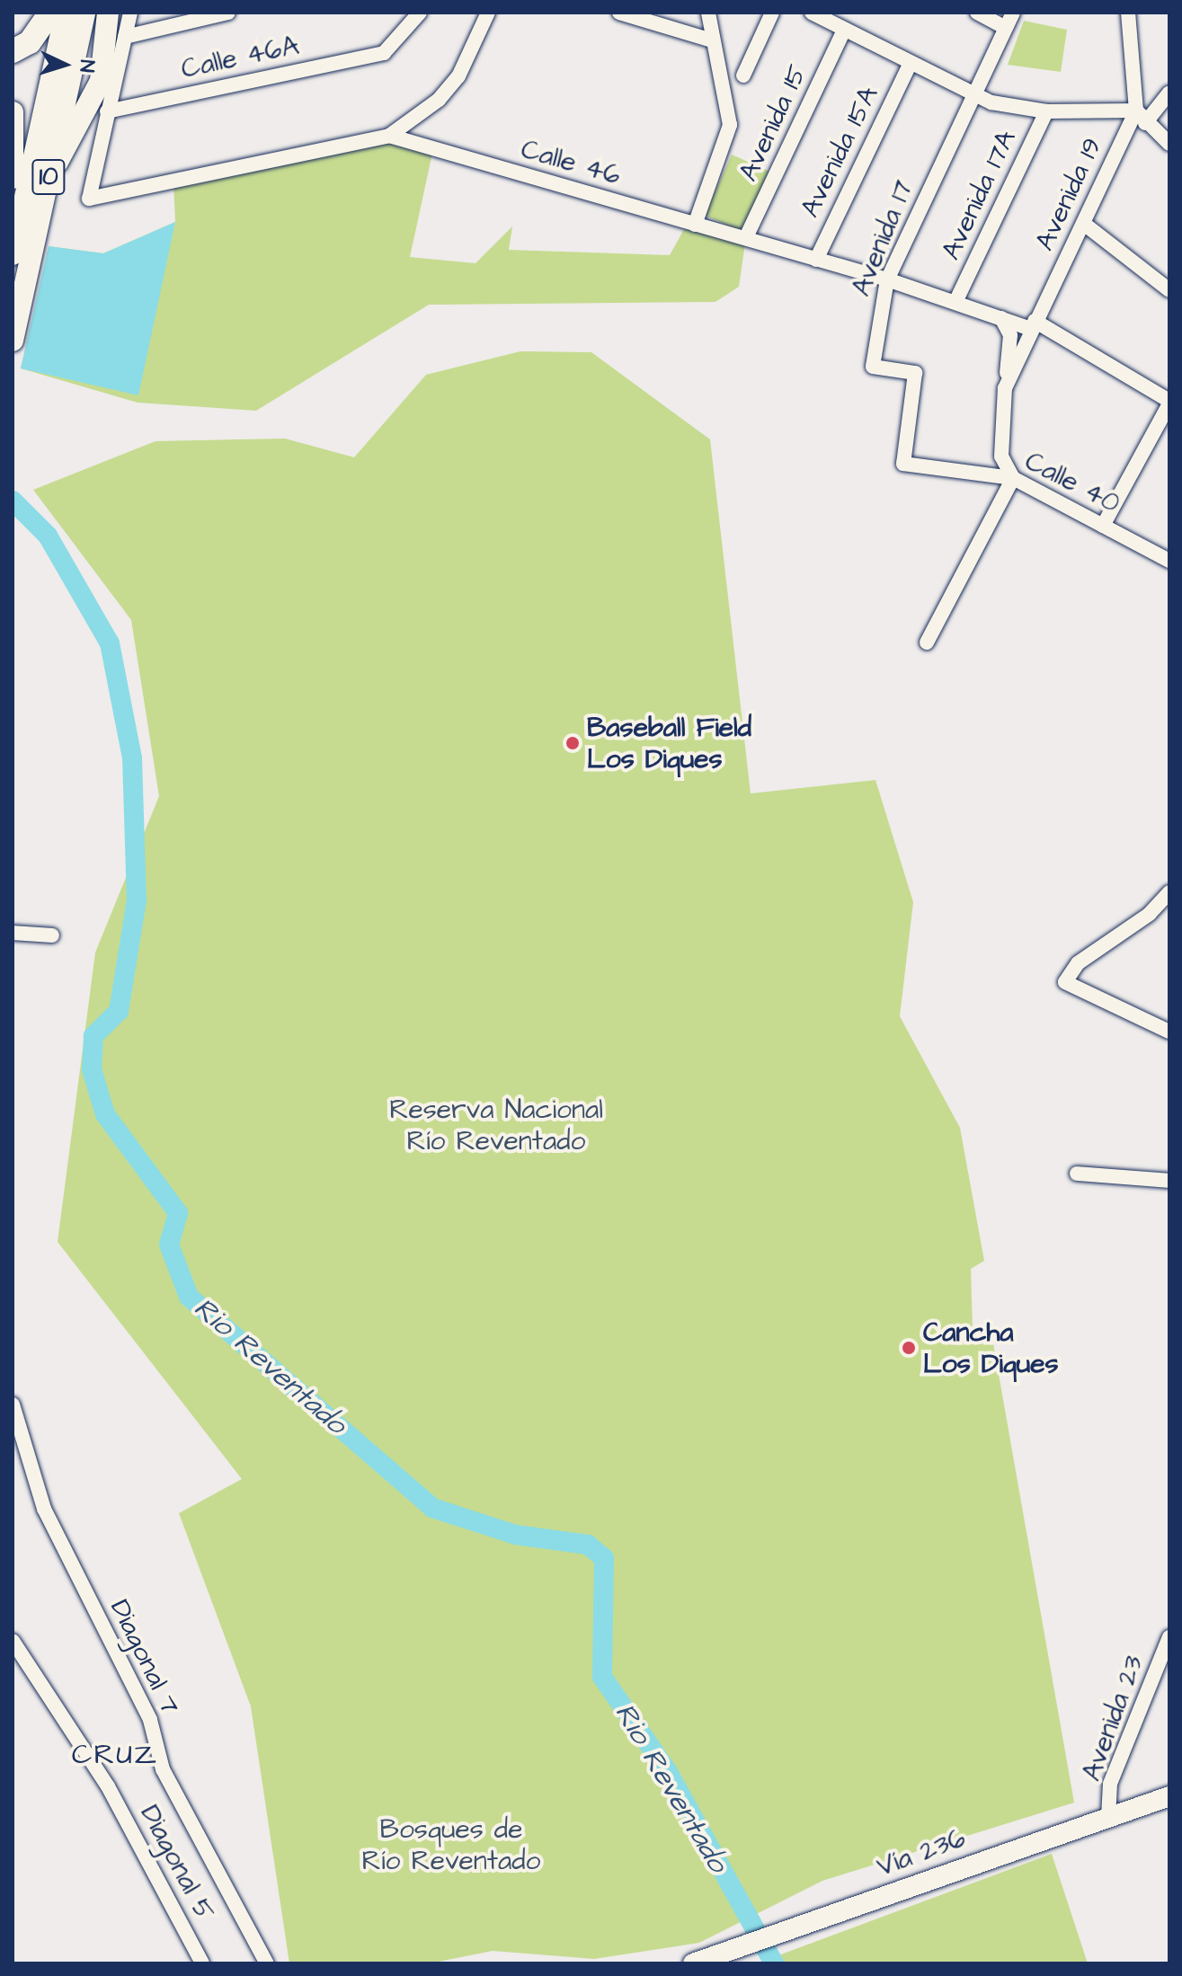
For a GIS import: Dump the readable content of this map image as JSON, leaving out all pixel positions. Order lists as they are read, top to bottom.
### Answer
{
  "streets": {
    "main road": ["10", "Vía 236"],
    "street": [
      "Calle 46A",
      "Avenida 15",
      "Avenida 15A",
      "Calle 46",
      "Avenida 19",
      "Avenida 17A",
      "Avenida 17",
      "Calle 40",
      "Diagonal 7",
      "Avenida 23",
      "Diagonal 5"
    ]
  },
  "crossings": [
    ["Calle 46A", "Calle 46"],
    ["Avenida 15", "Calle 46"],
    ["Avenida 15A", "Calle 46"],
    ["Calle 46", "Avenida 19"],
    ["Calle 46", "Avenida 17A"],
    ["Calle 46", "Avenida 17"],
    ["Avenida 19", "Calle 40"],
    ["Avenida 17", "Calle 40"],
    ["Avenida 23", "Vía 236"]
  ],
  "districts": ["CRUZ"],
  "water": ["Rio Reventado"],
  "parks": ["Reserva Nacional Río Reventado", "Bosques de Río Reventado"],
  "places": ["Baseball Field Los Diques", "Cancha Los Diques"],
  "north": "right"
}
